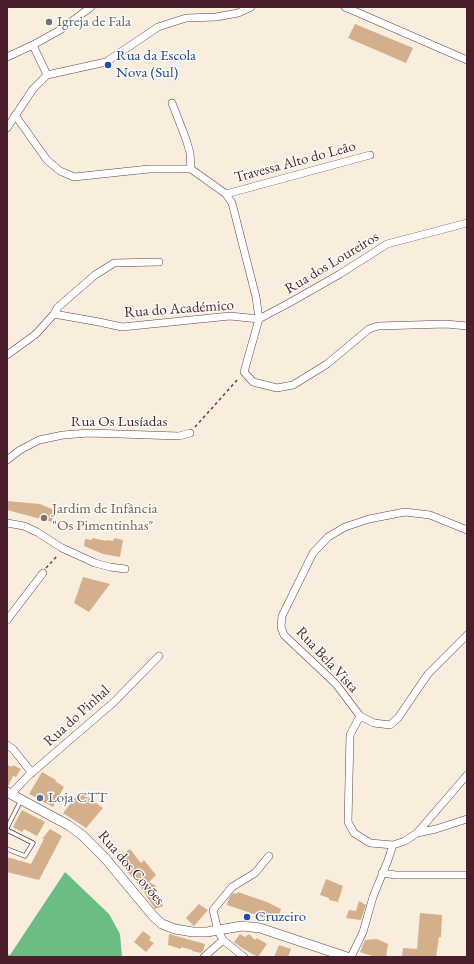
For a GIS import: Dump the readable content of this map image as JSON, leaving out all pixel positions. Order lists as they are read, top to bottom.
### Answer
{
  "streets": {
    "street": [
      "Travessa Alto do Leão",
      "Rua dos Loureiros",
      "Rua do Académico",
      "Rua Os Lusíadas",
      "Rua Bela Vista",
      "Rua do Pinhal",
      "Rua dos Covões"
    ]
  },
  "crossings": [
    ["Rua dos Loureiros", "Rua do Académico"],
    ["Rua do Pinhal", "Rua dos Covões"]
  ],
  "places": [
    "Igreja de Fala",
    "Rua da Escola Nova (Sul)",
    "Jardim de Infância \"Os Pimentinhas\"",
    "Loja CTT",
    "Cruzeiro"
  ]
}
